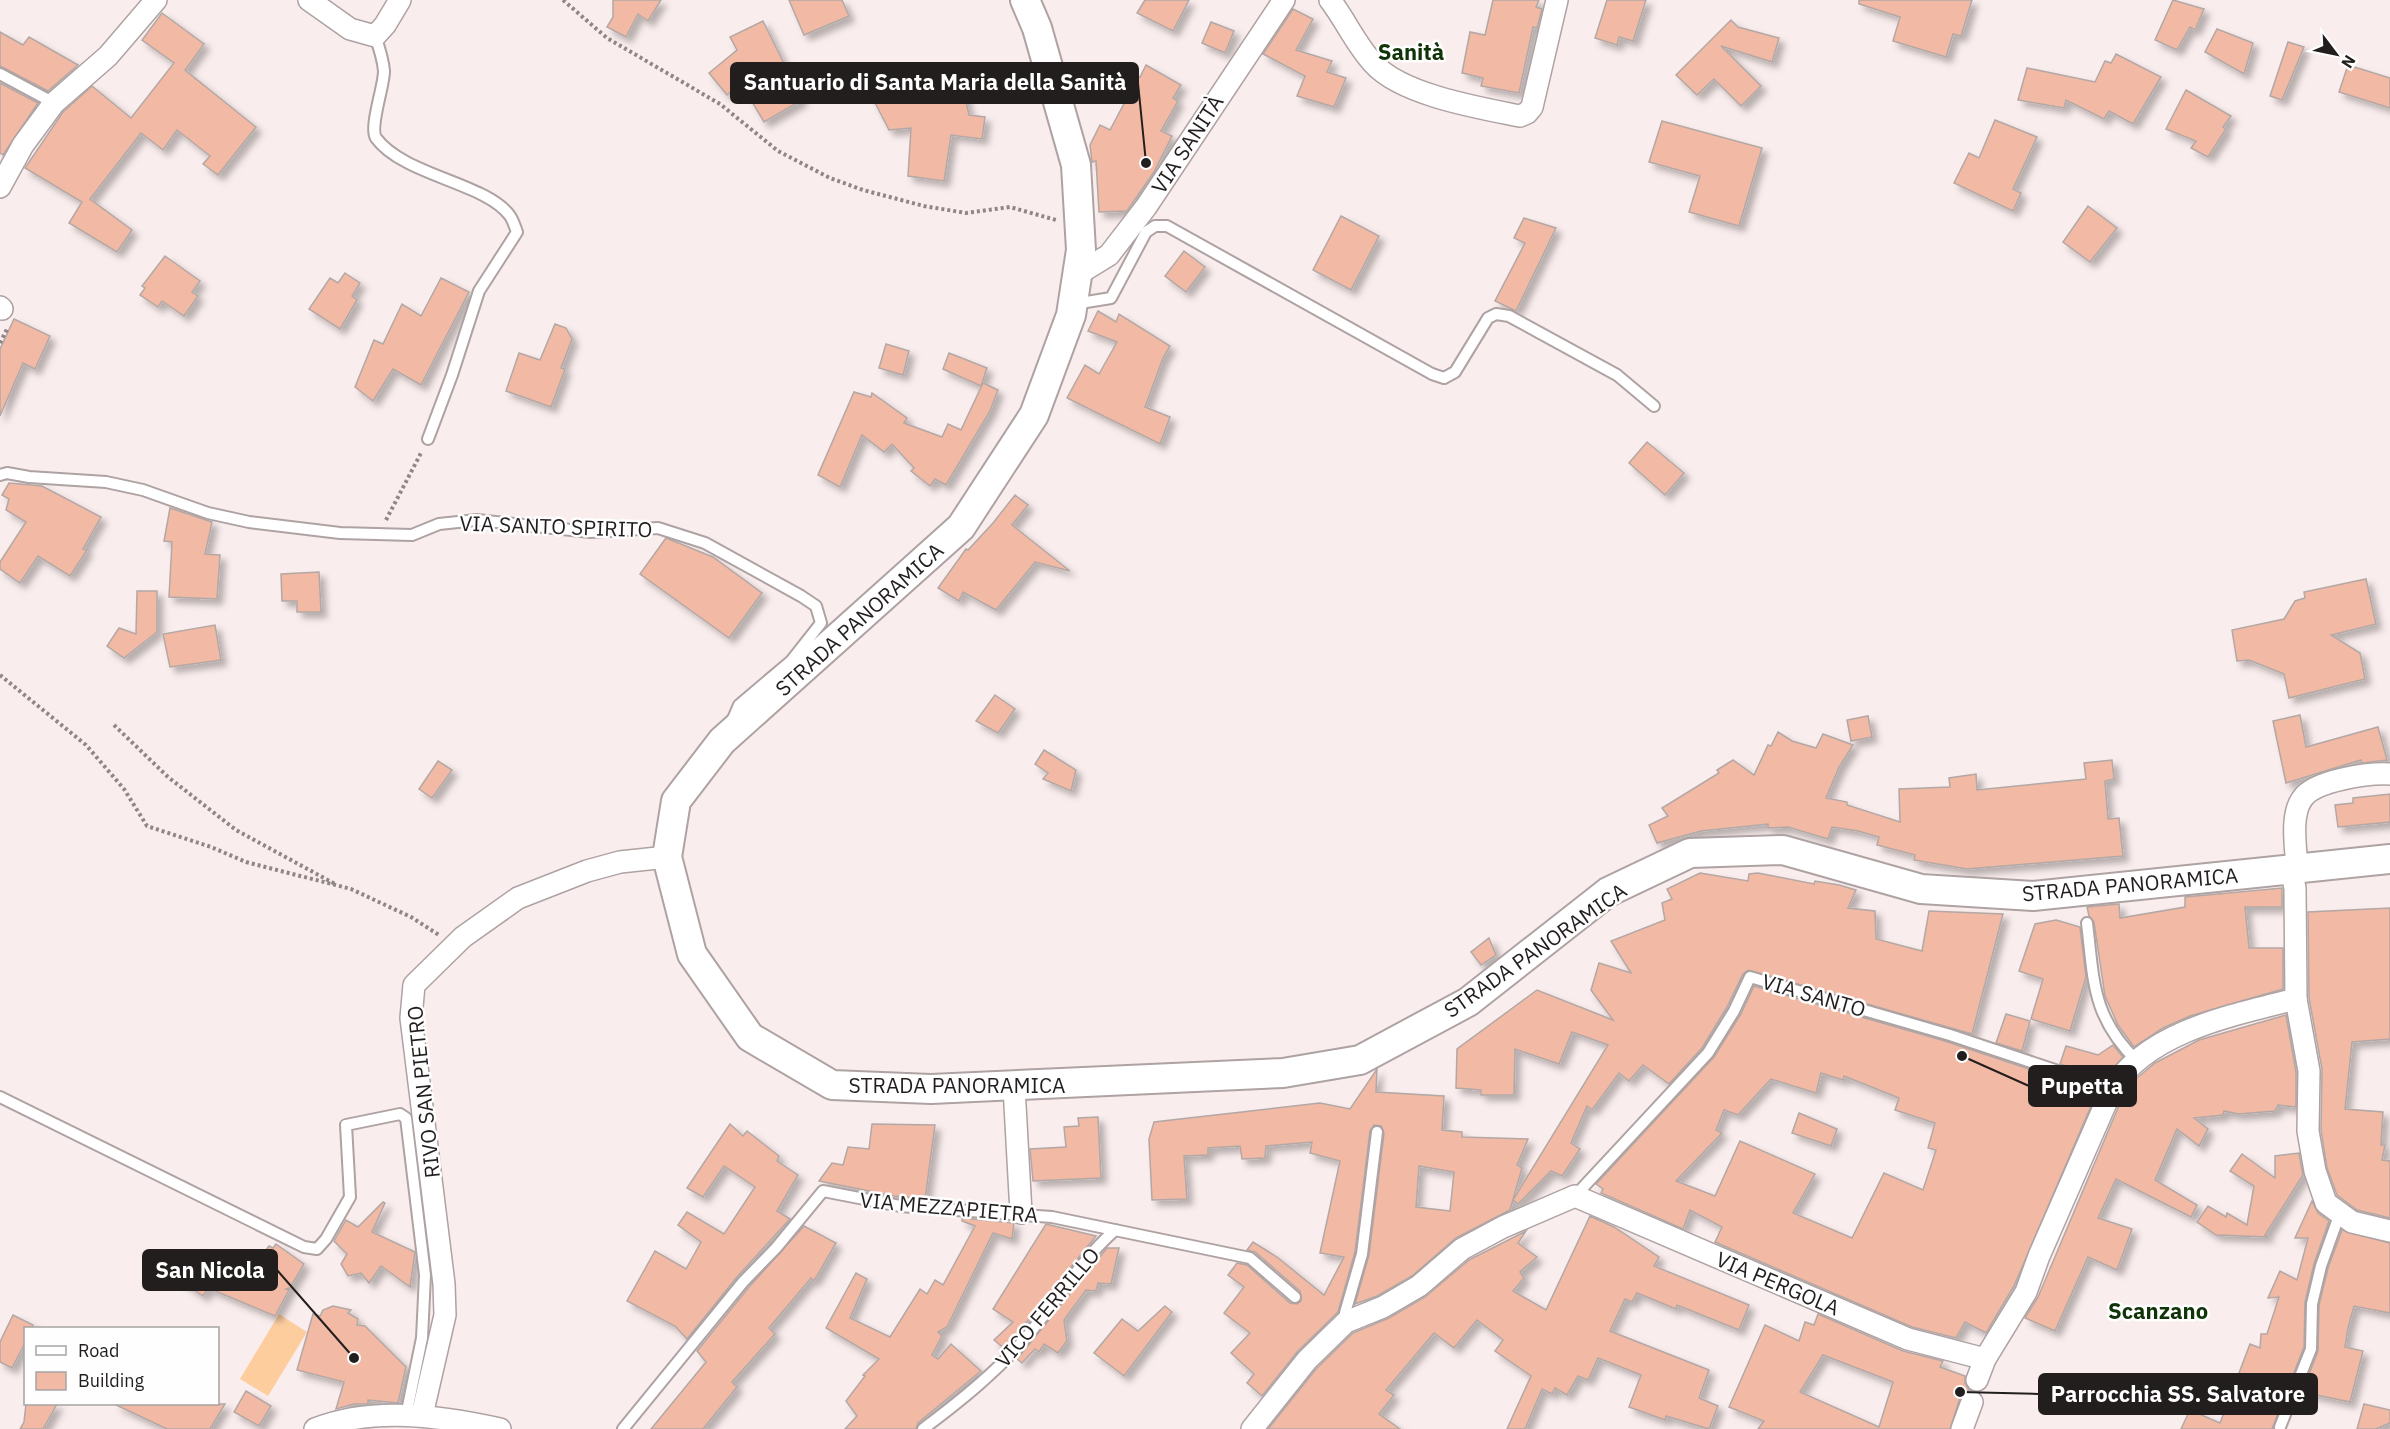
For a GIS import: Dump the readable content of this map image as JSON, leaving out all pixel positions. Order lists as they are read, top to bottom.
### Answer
{
  "streets": {
    "main road": ["STRADA PANORAMICA"],
    "street": ["VIA SANITÀ", "RIVO SAN PIETRO", "VIA PERGOLA"],
    "lane": [
      "VIA SANTO SPIRITO",
      "VIA SANTO",
      "VIA MEZZAPIETRA",
      "VICO FERRILLO"
    ]
  },
  "crossings": [
    ["VIA SANITÀ", "STRADA PANORAMICA"],
    ["VIA SANTO SPIRITO", "STRADA PANORAMICA"],
    ["STRADA PANORAMICA", "RIVO SAN PIETRO"],
    ["VIA SANTO", "VIA PERGOLA"],
    ["VIA MEZZAPIETRA", "VICO FERRILLO"]
  ],
  "districts": ["Sanità", "Scanzano"],
  "places": [
    "Santuario di Santa Maria della Sanità",
    "Pupetta",
    "San Nicola",
    "Parrocchia SS. Salvatore"
  ],
  "legend": ["Road", "Building"],
  "north": "bottom right"
}
